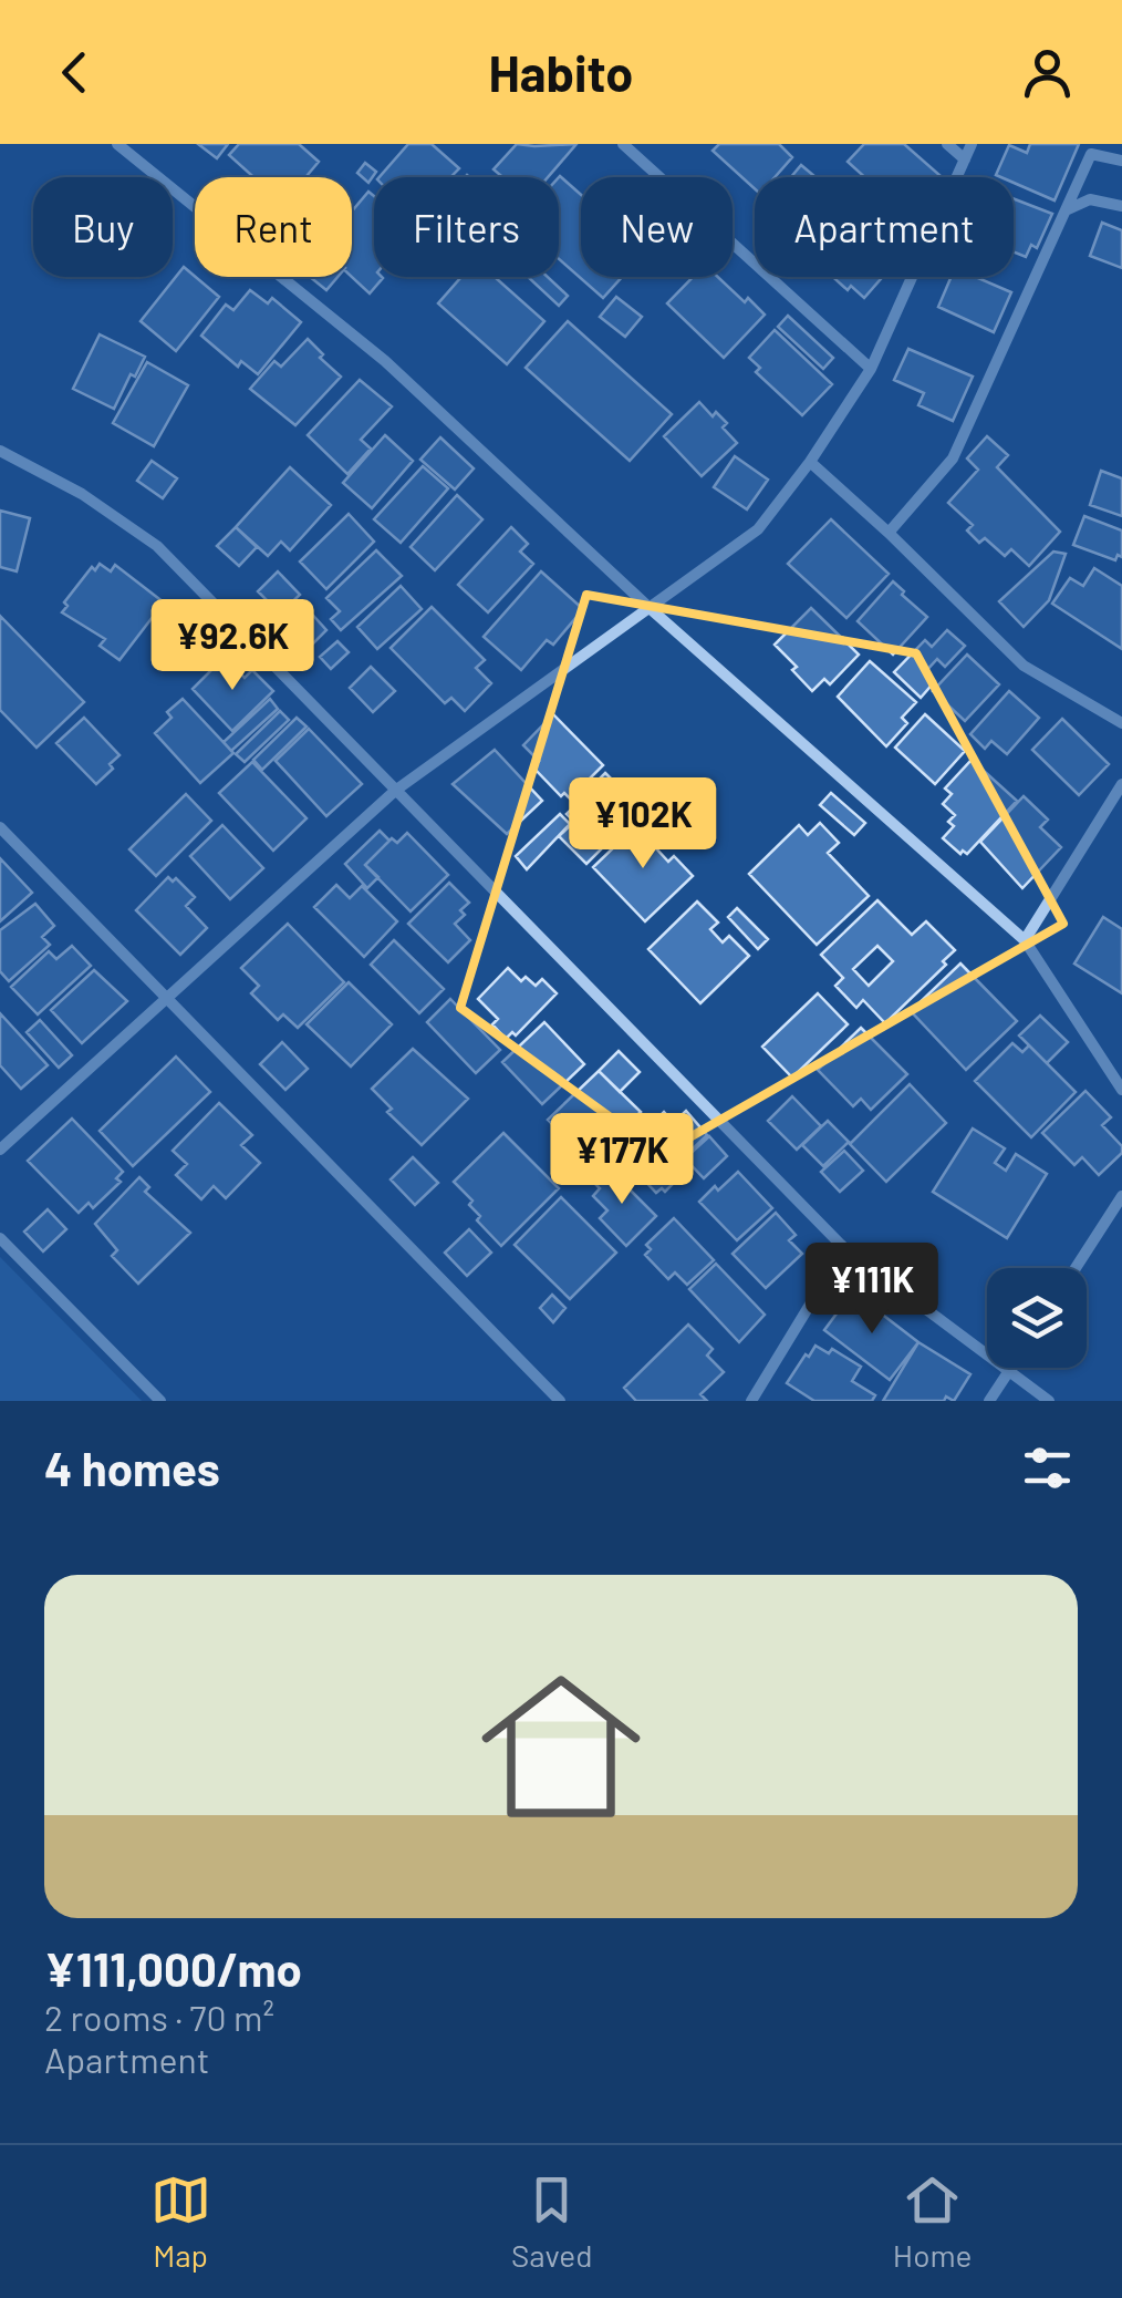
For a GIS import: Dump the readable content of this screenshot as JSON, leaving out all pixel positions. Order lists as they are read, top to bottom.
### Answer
{
  "page": {
    "header": "Habito",
    "chip": [
      "Buy",
      "Rent",
      "Filters",
      "New",
      "Apartment"
    ],
    "price": [
      "¥92.6K",
      "¥102K",
      "¥177K",
      "¥111K"
    ],
    "heading": "4 homes",
    "list": [
      {
        "name": "¥111,000/mo",
        "note": "2 rooms · 70 m² · Apartment"
      }
    ],
    "tabs": ["Map", "Saved", "Home"]
  }
}
